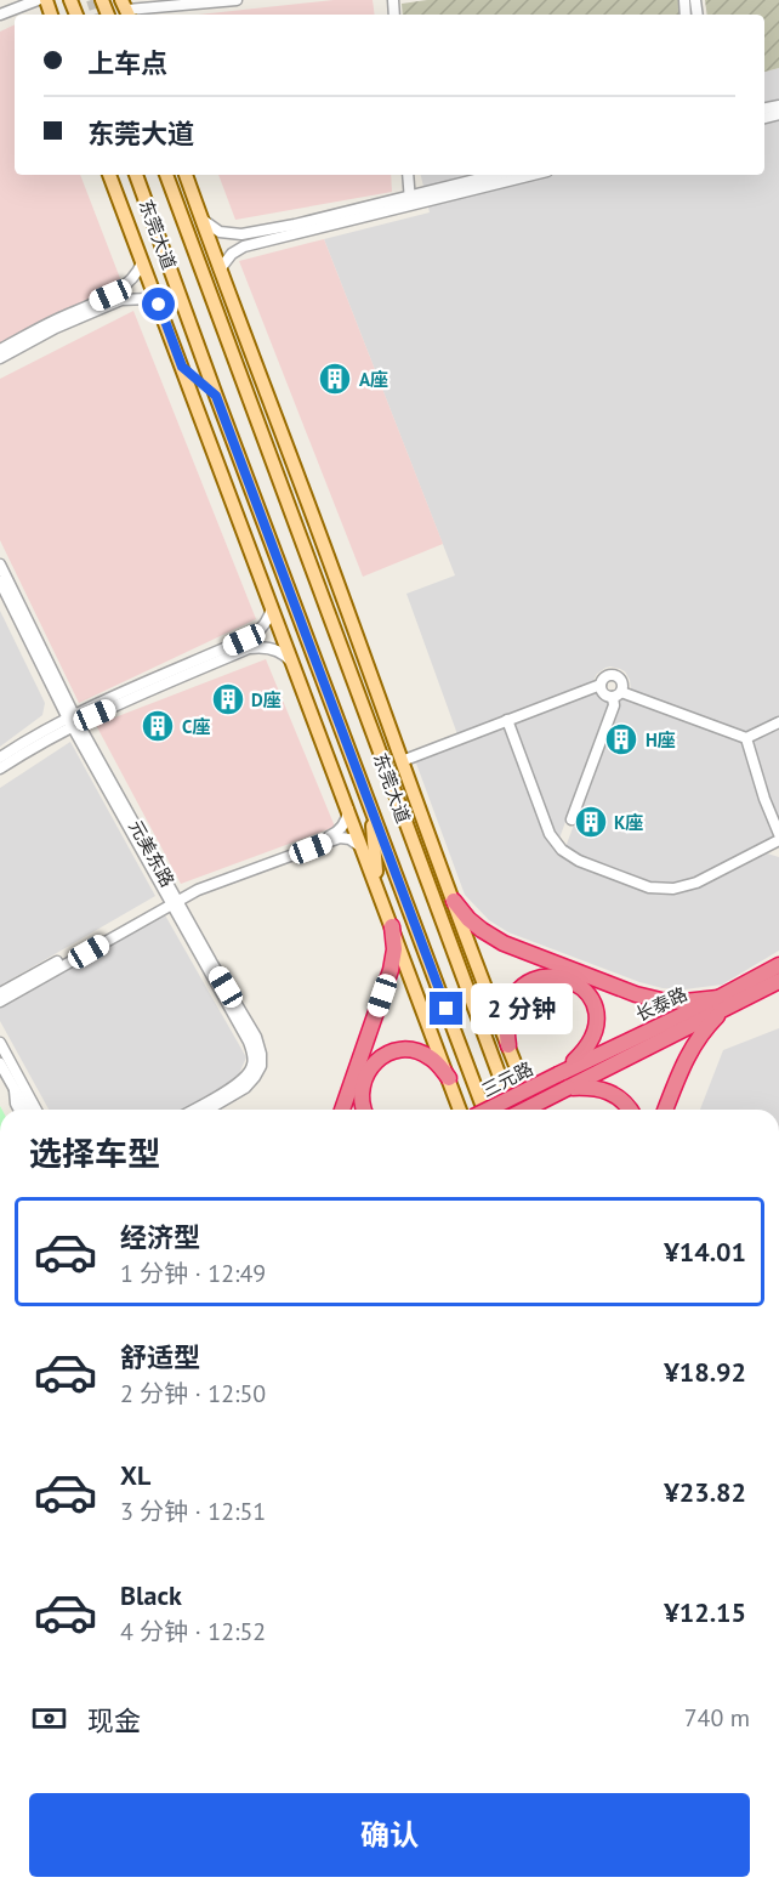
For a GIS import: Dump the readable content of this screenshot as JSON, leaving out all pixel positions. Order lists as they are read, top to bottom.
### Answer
{
  "streets": {
    "highway": ["长泰路", "三元路"],
    "main road": ["东莞大道"],
    "street": ["元美东路"]
  },
  "crossings": [
    ["长泰路", "三元路"]
  ],
  "places": {
    "building": [
      "A座",
      "D座",
      "C座",
      "H座",
      "K座"
    ]
  },
  "page": {
    "banner": ["上车点", "东莞大道"],
    "bubble": "2 分钟",
    "heading": "选择车型",
    "list": [
      {
        "name": "经济型",
        "note": "1 分钟 · 12:49",
        "value": "¥14.01"
      },
      {
        "name": "舒适型",
        "note": "2 分钟 · 12:50",
        "value": "¥18.92"
      },
      {
        "name": "XL",
        "note": "3 分钟 · 12:51",
        "value": "¥23.82"
      },
      {
        "name": "Black",
        "note": "4 分钟 · 12:52",
        "value": "¥12.15"
      }
    ],
    "pay": ["现金", "740 m"],
    "buttons": "确认"
  }
}
